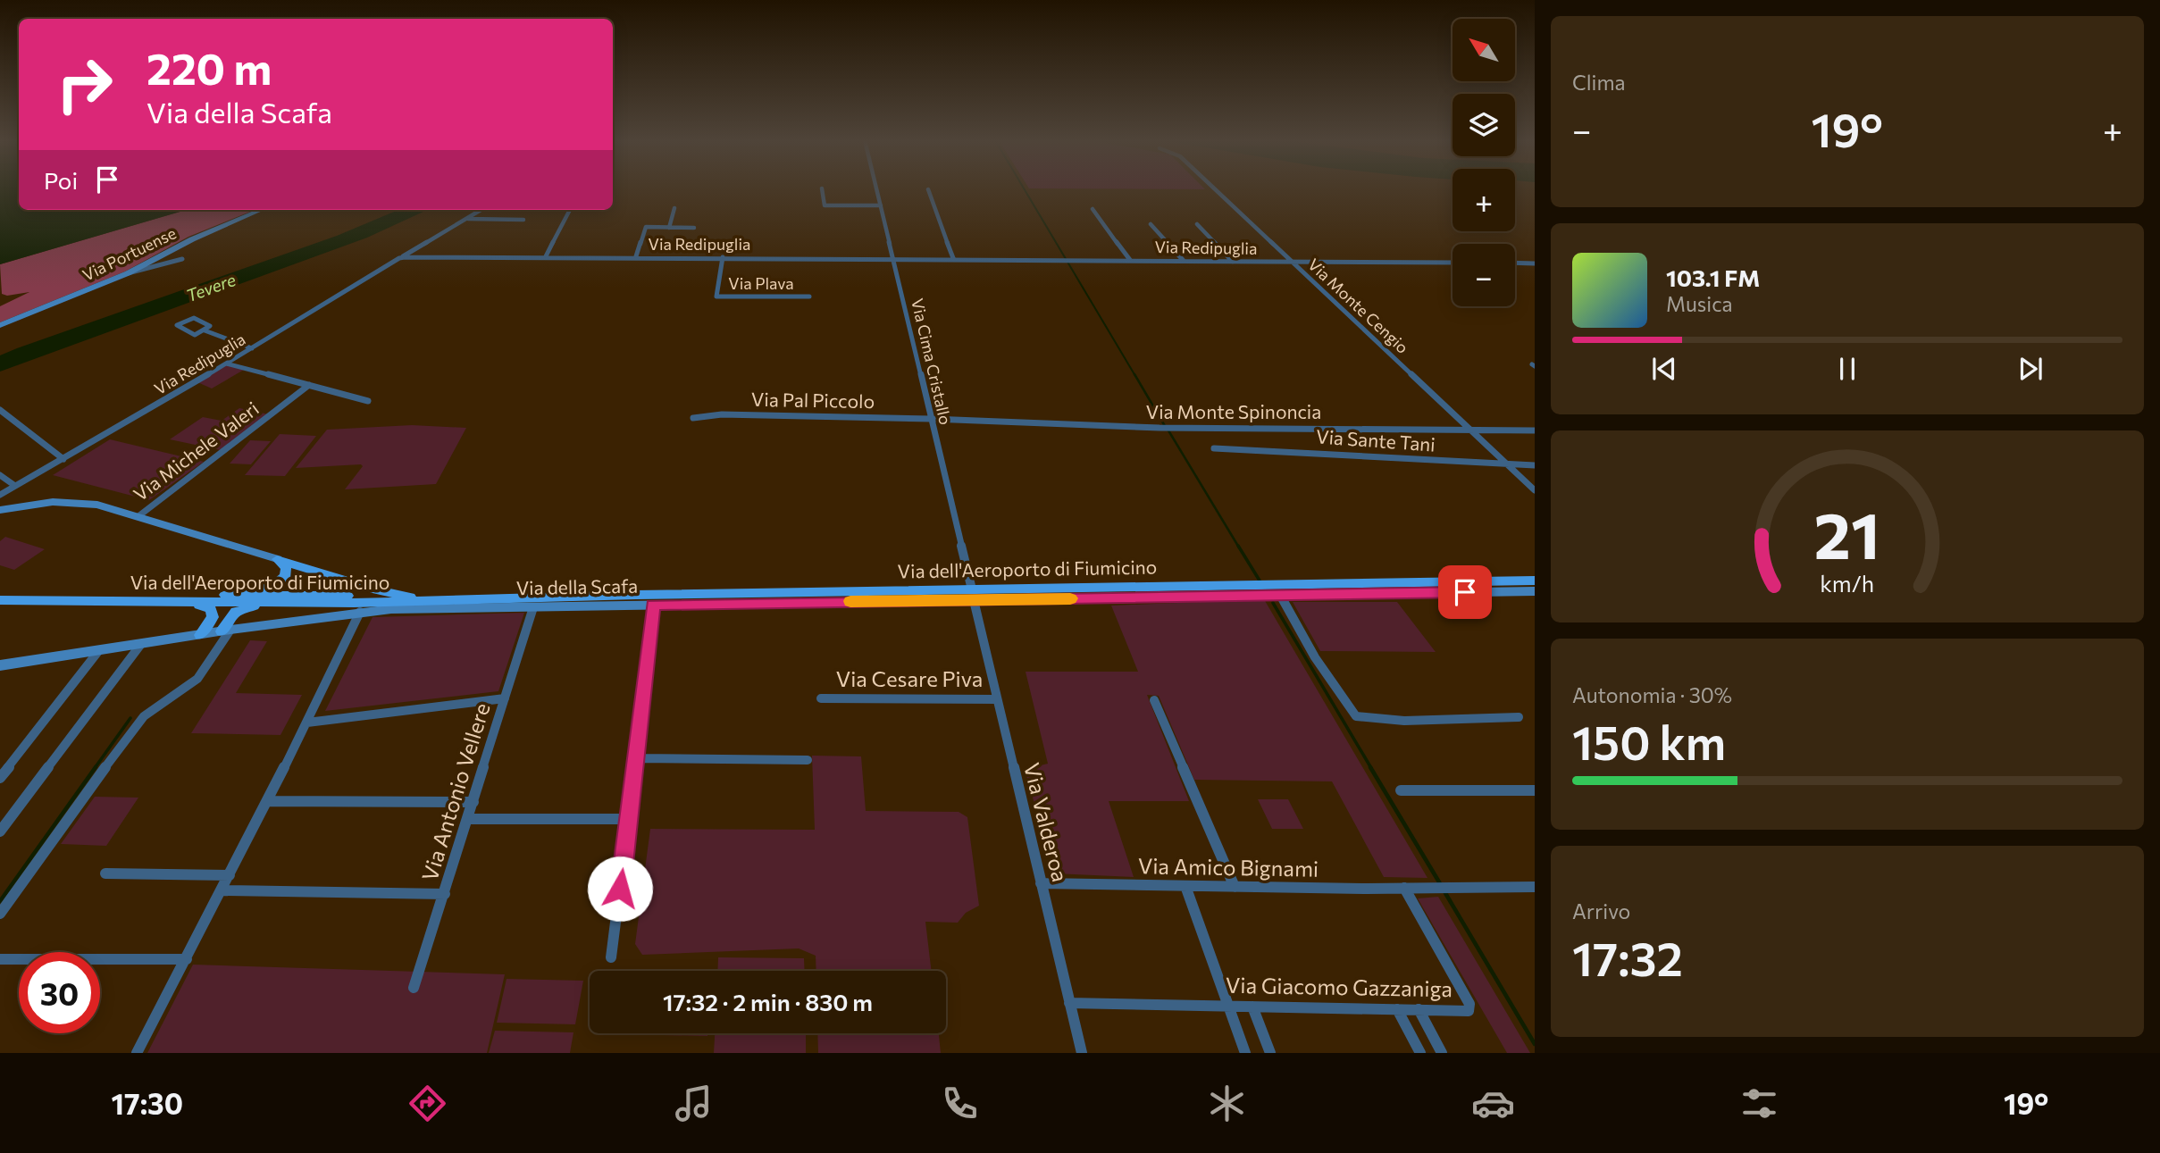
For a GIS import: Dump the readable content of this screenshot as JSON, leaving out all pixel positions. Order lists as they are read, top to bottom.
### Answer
{
  "streets": {
    "main road": ["Via dell'Aeroporto di Fiumicino"],
    "street": [
      "Via Redipuglia",
      "Via Portuense",
      "Via Plava",
      "Via Monte Cengio",
      "Via Cima Cristallo",
      "Via Pal Piccolo",
      "Via Monte Spinoncia",
      "Via Sante Tani",
      "Via Michele Valeri",
      "Via della Scafa",
      "Via Cesare Piva",
      "Via Antonio Vellere",
      "Via Valderoa",
      "Via Amico Bignami",
      "Via Giacomo Gazzaniga"
    ]
  },
  "crossings": [
    ["Via Redipuglia", "Via Plava"],
    ["Via Redipuglia", "Via Monte Cengio"],
    ["Via Redipuglia", "Via Cima Cristallo"],
    ["Via Monte Cengio", "Via Monte Spinoncia"],
    ["Via Monte Cengio", "Via Sante Tani"],
    ["Via Cima Cristallo", "Via Pal Piccolo"],
    ["Via Cima Cristallo", "Via Monte Spinoncia"],
    ["Via Cima Cristallo", "Via dell'Aeroporto di Fiumicino"],
    ["Via Cima Cristallo", "Via della Scafa"],
    ["Via Cima Cristallo", "Via Valderoa"],
    ["Via Pal Piccolo", "Via Monte Spinoncia"],
    ["Via dell'Aeroporto di Fiumicino", "Via della Scafa"],
    ["Via dell'Aeroporto di Fiumicino", "Via Valderoa"],
    ["Via della Scafa", "Via Antonio Vellere"],
    ["Via della Scafa", "Via Valderoa"],
    ["Via Cesare Piva", "Via Valderoa"],
    ["Via Valderoa", "Via Amico Bignami"],
    ["Via Valderoa", "Via Giacomo Gazzaniga"],
    ["Via Amico Bignami", "Via Giacomo Gazzaniga"]
  ],
  "water": ["Tevere"],
  "north": "top left",
  "page": {
    "tile": [
      "Clima",
      ["Autonomia · 30%", "150 km"],
      ["Arrivo", "17:32"]
    ],
    "map_buttons": ["+", "−"],
    "turn": ["220 m", "Via della Scafa"],
    "heat": ["−", "19°", "+"],
    "then": "Poi",
    "song": ["103.1 FM", "Musica"],
    "limit": "30",
    "trip": "17:32 · 2 min · 830 m",
    "tabs": ["17:30", "19°"],
    "gauge": ["21", "km/h"]
  }
}
